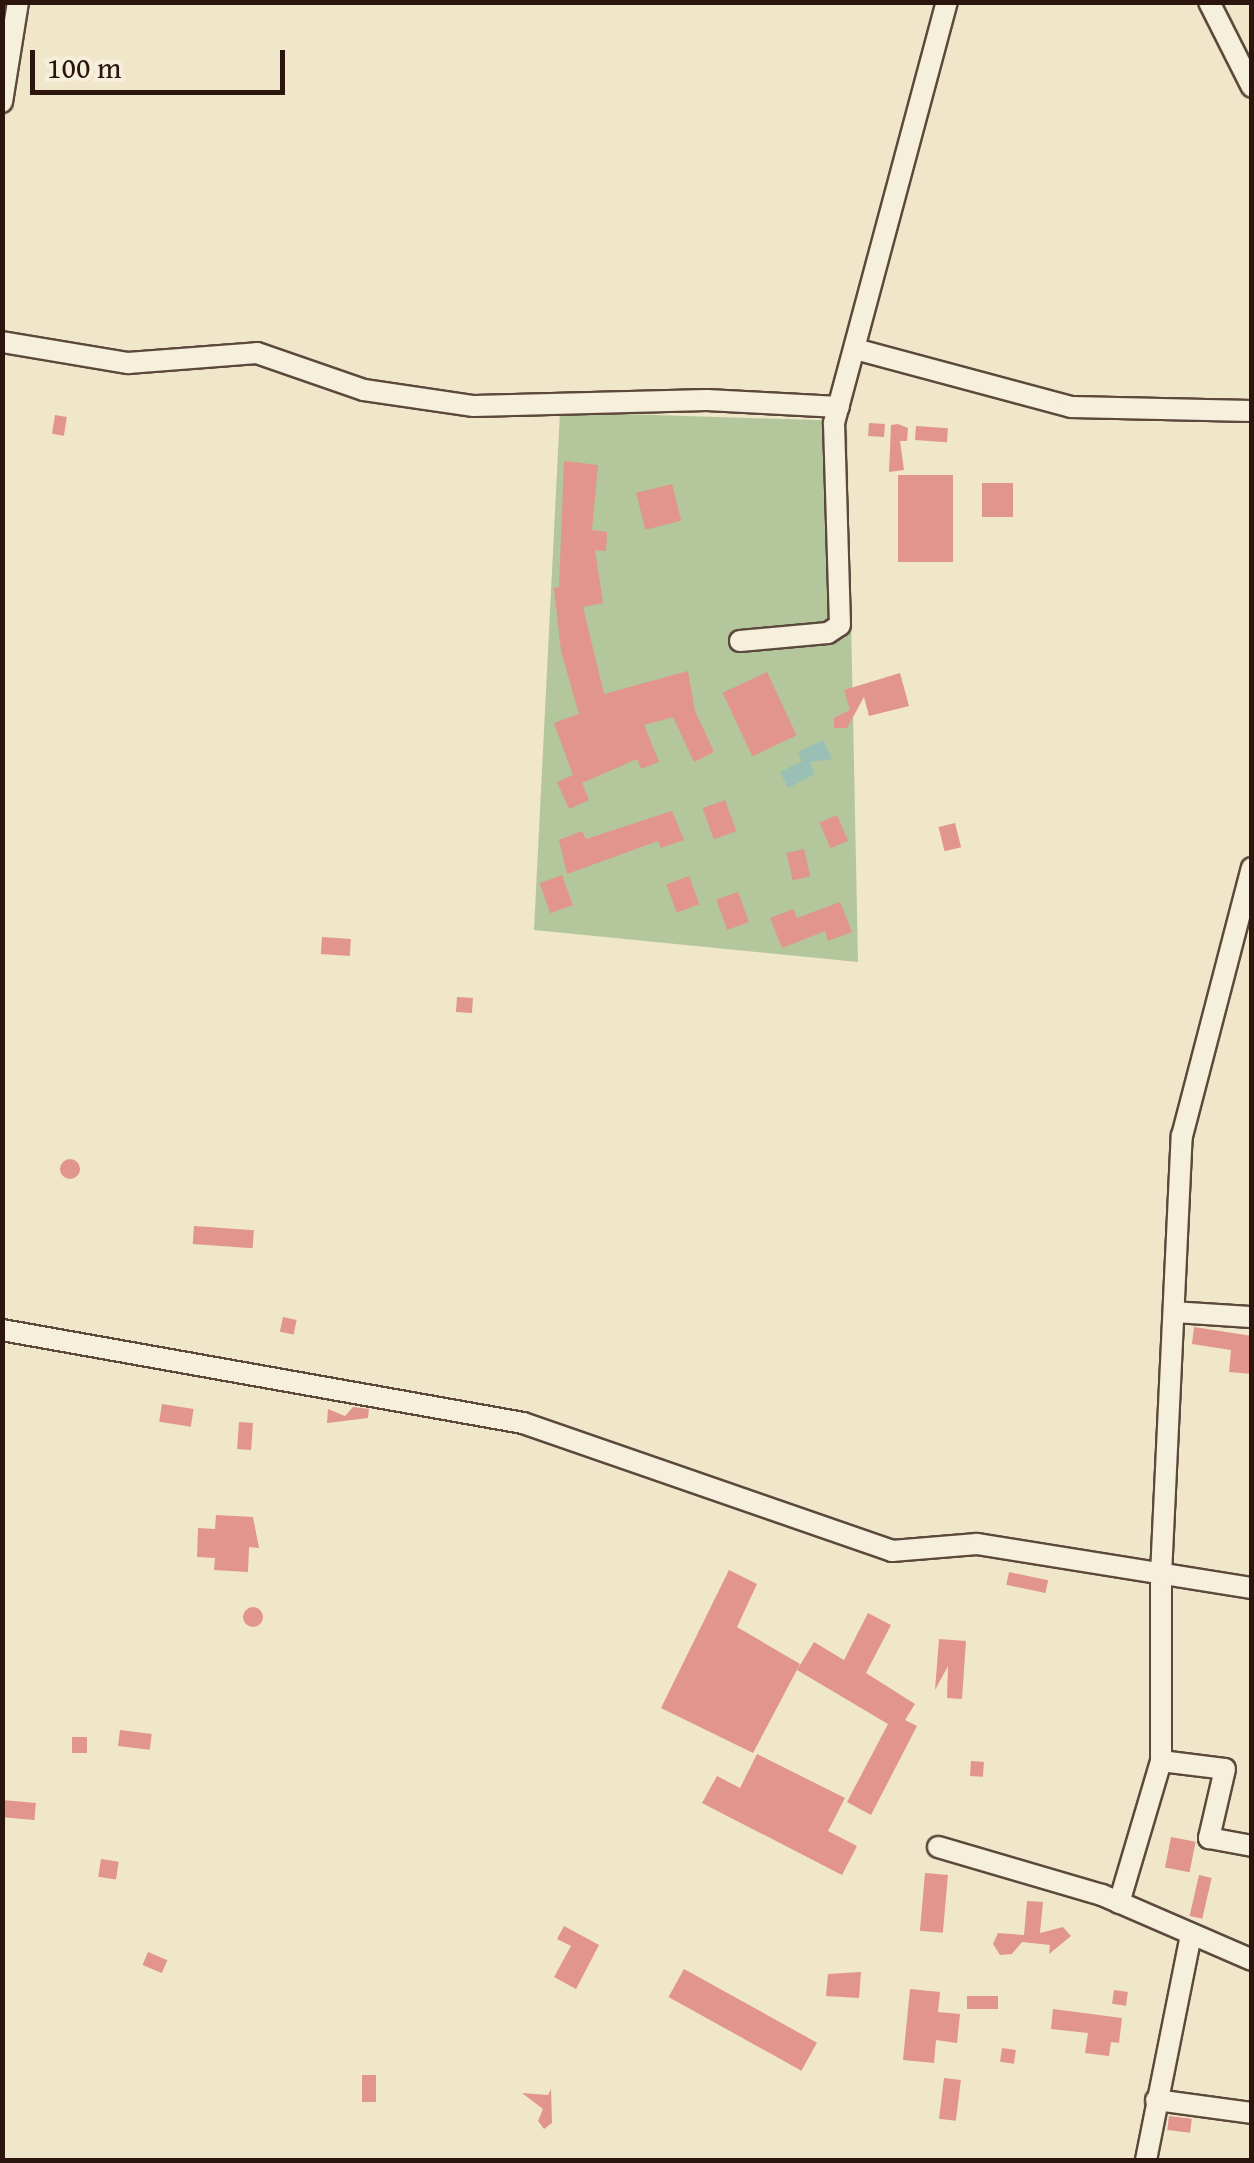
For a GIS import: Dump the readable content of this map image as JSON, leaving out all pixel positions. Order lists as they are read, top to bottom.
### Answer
{
  "scale_bar": "100 m"
}
